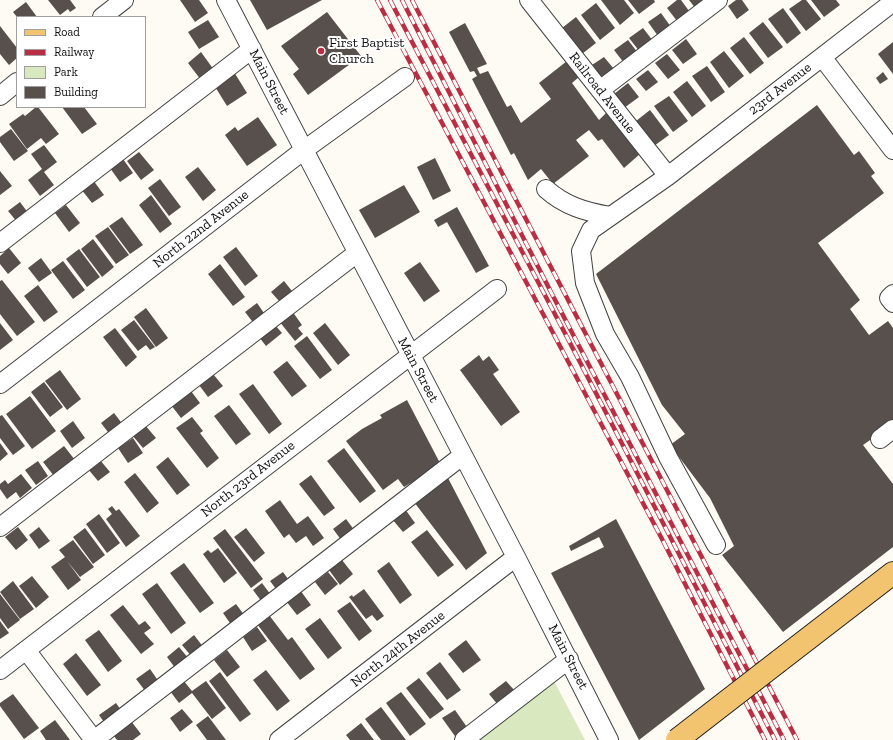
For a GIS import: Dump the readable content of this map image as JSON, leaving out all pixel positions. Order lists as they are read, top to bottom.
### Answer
{
  "streets": {
    "street": [
      "Main Street",
      "23rd Avenue",
      "Railroad Avenue",
      "North 22nd Avenue",
      "North 23rd Avenue",
      "North 24th Avenue"
    ]
  },
  "crossings": [
    ["Main Street", "North 22nd Avenue"],
    ["Main Street", "North 23rd Avenue"],
    ["Main Street", "North 24th Avenue"],
    ["23rd Avenue", "Railroad Avenue"]
  ],
  "places": ["First Baptist Church"],
  "legend": [
    "Road",
    "Railway",
    "Park",
    "Building"
  ]
}
